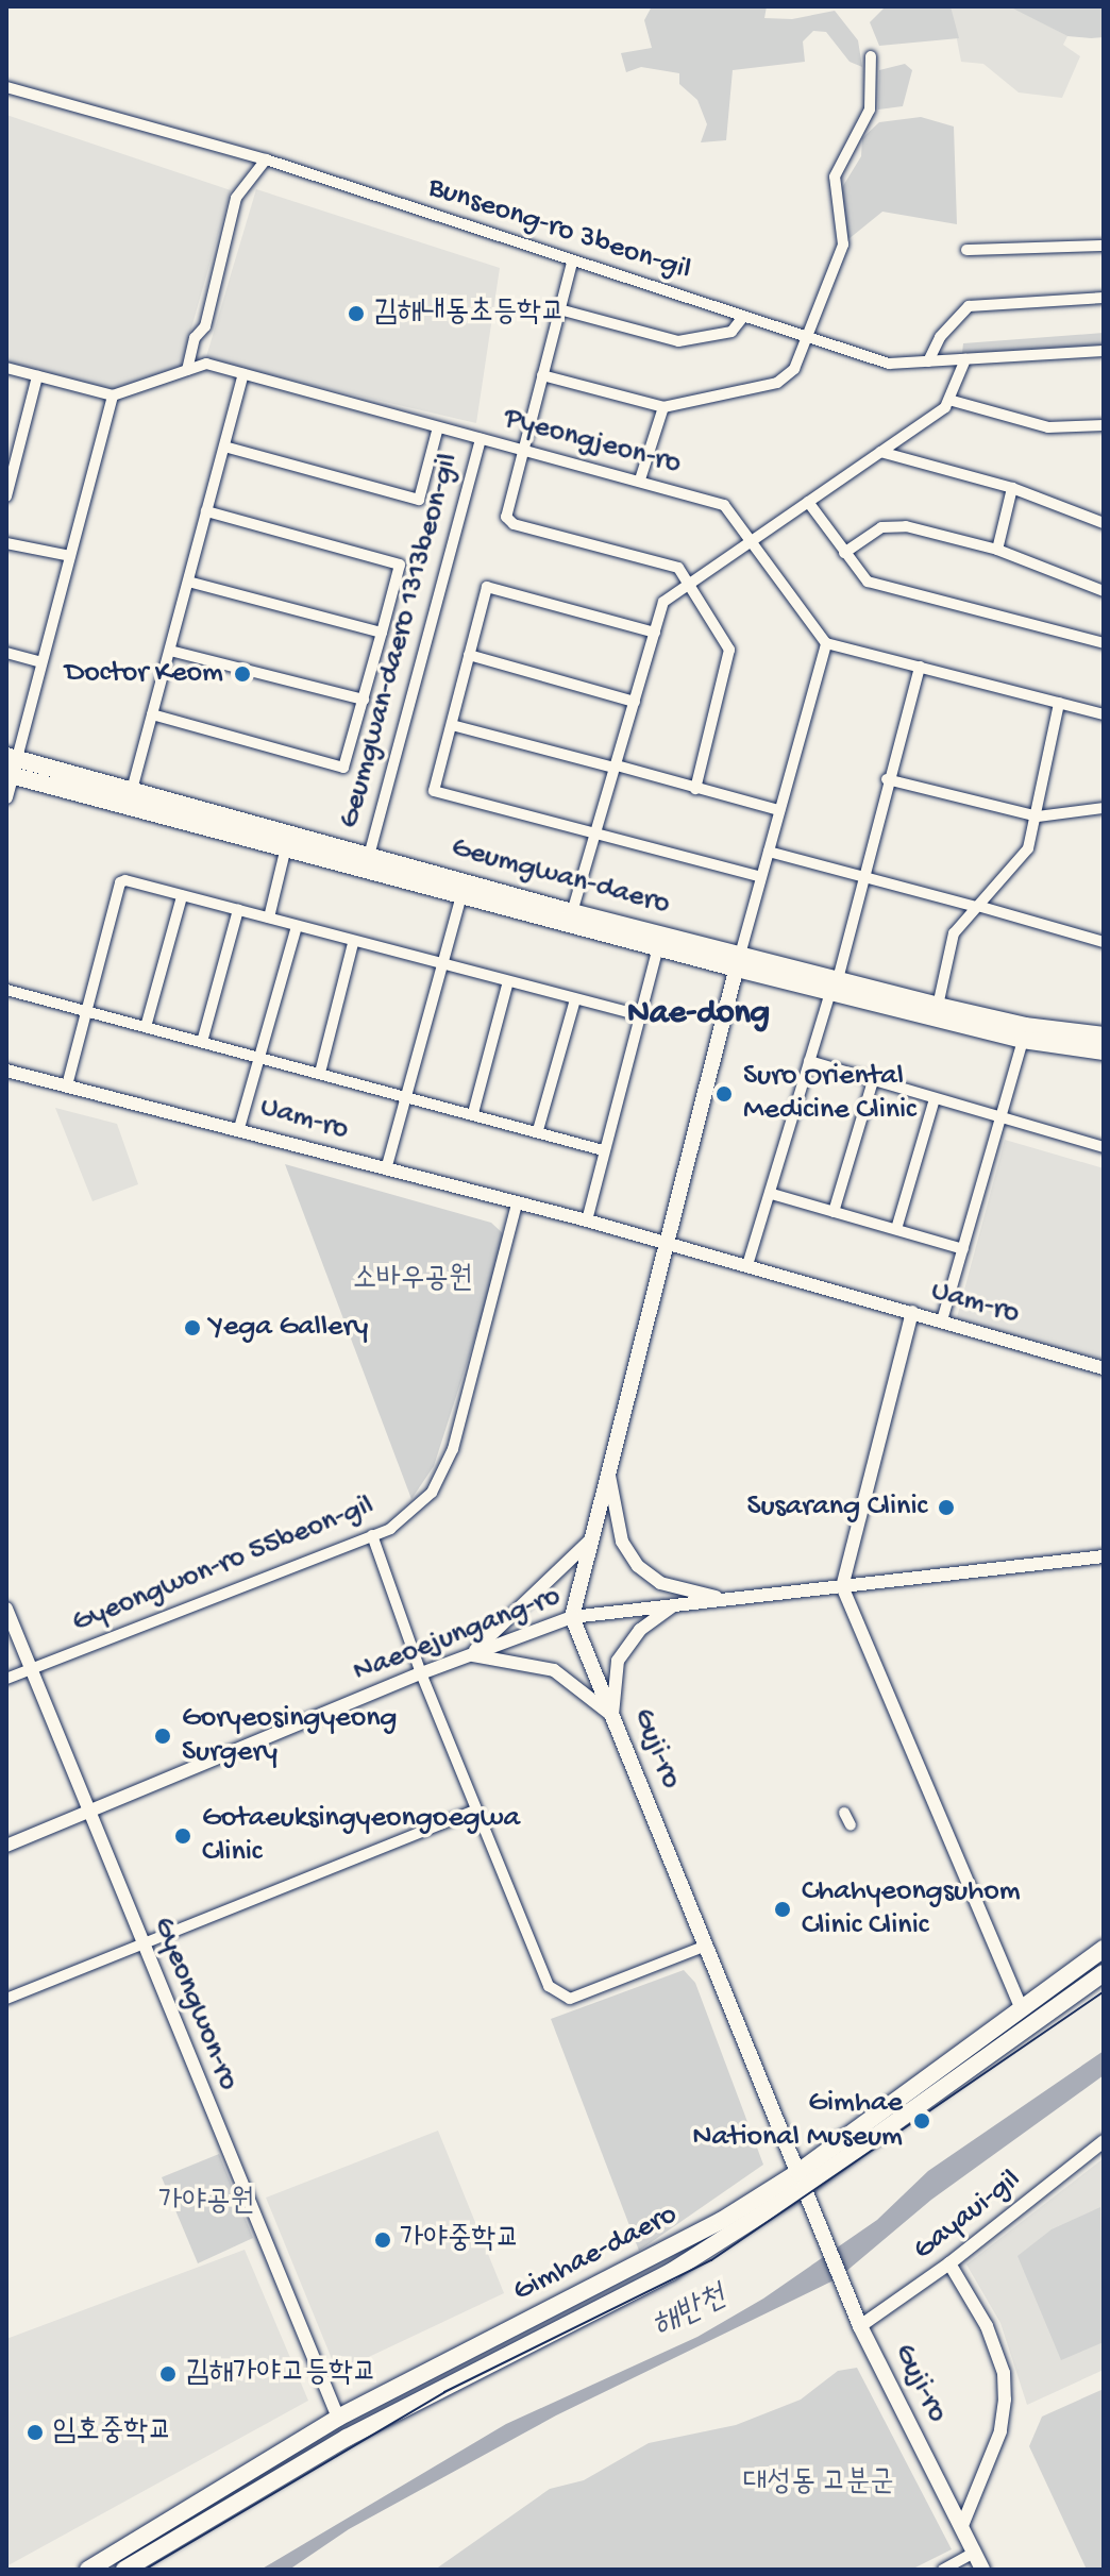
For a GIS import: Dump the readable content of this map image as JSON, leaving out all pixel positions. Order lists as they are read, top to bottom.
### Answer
{
  "streets": {
    "main road": ["Geumgwan-daero", "Guji-ro", "Gimhae-daero"],
    "street": [
      "Bunseong-ro 3beon-gil",
      "Pyeongjeon-ro",
      "Geumgwan-daero 1313beon-gil",
      "Uam-ro",
      "Gyeongwon-ro 55beon-gil",
      "Naeoejungang-ro",
      "Gyeongwon-ro",
      "Gayaui-gil"
    ]
  },
  "crossings": [
    ["Pyeongjeon-ro", "Geumgwan-daero 1313beon-gil"],
    ["Geumgwan-daero 1313beon-gil", "Geumgwan-daero"],
    ["Uam-ro", "Gyeongwon-ro 55beon-gil"],
    ["Gyeongwon-ro 55beon-gil", "Gyeongwon-ro"],
    ["Naeoejungang-ro", "Guji-ro"],
    ["Naeoejungang-ro", "Gyeongwon-ro"],
    ["Guji-ro", "Gayaui-gil"],
    ["Guji-ro", "Gimhae-daero"],
    ["Gyeongwon-ro", "Gimhae-daero"]
  ],
  "districts": ["Nae-dong"],
  "water": ["해반천"],
  "parks": ["소바우공원", "가야공원", "대성동 고분군"],
  "places": [
    "김해내동초등학교",
    "Doctor Keom",
    "Suro Oriental Medicine Clinic",
    "Yega Gallery",
    "Susarang Clinic",
    "Goryeosingyeong Surgery",
    "Gotaeuksingyeongoegwa Clinic",
    "Chahyeongsuhom Clinic Clinic",
    "Gimhae National Museum",
    "가야중학교",
    "김해가야고등학교",
    "임호중학교"
  ]
}
